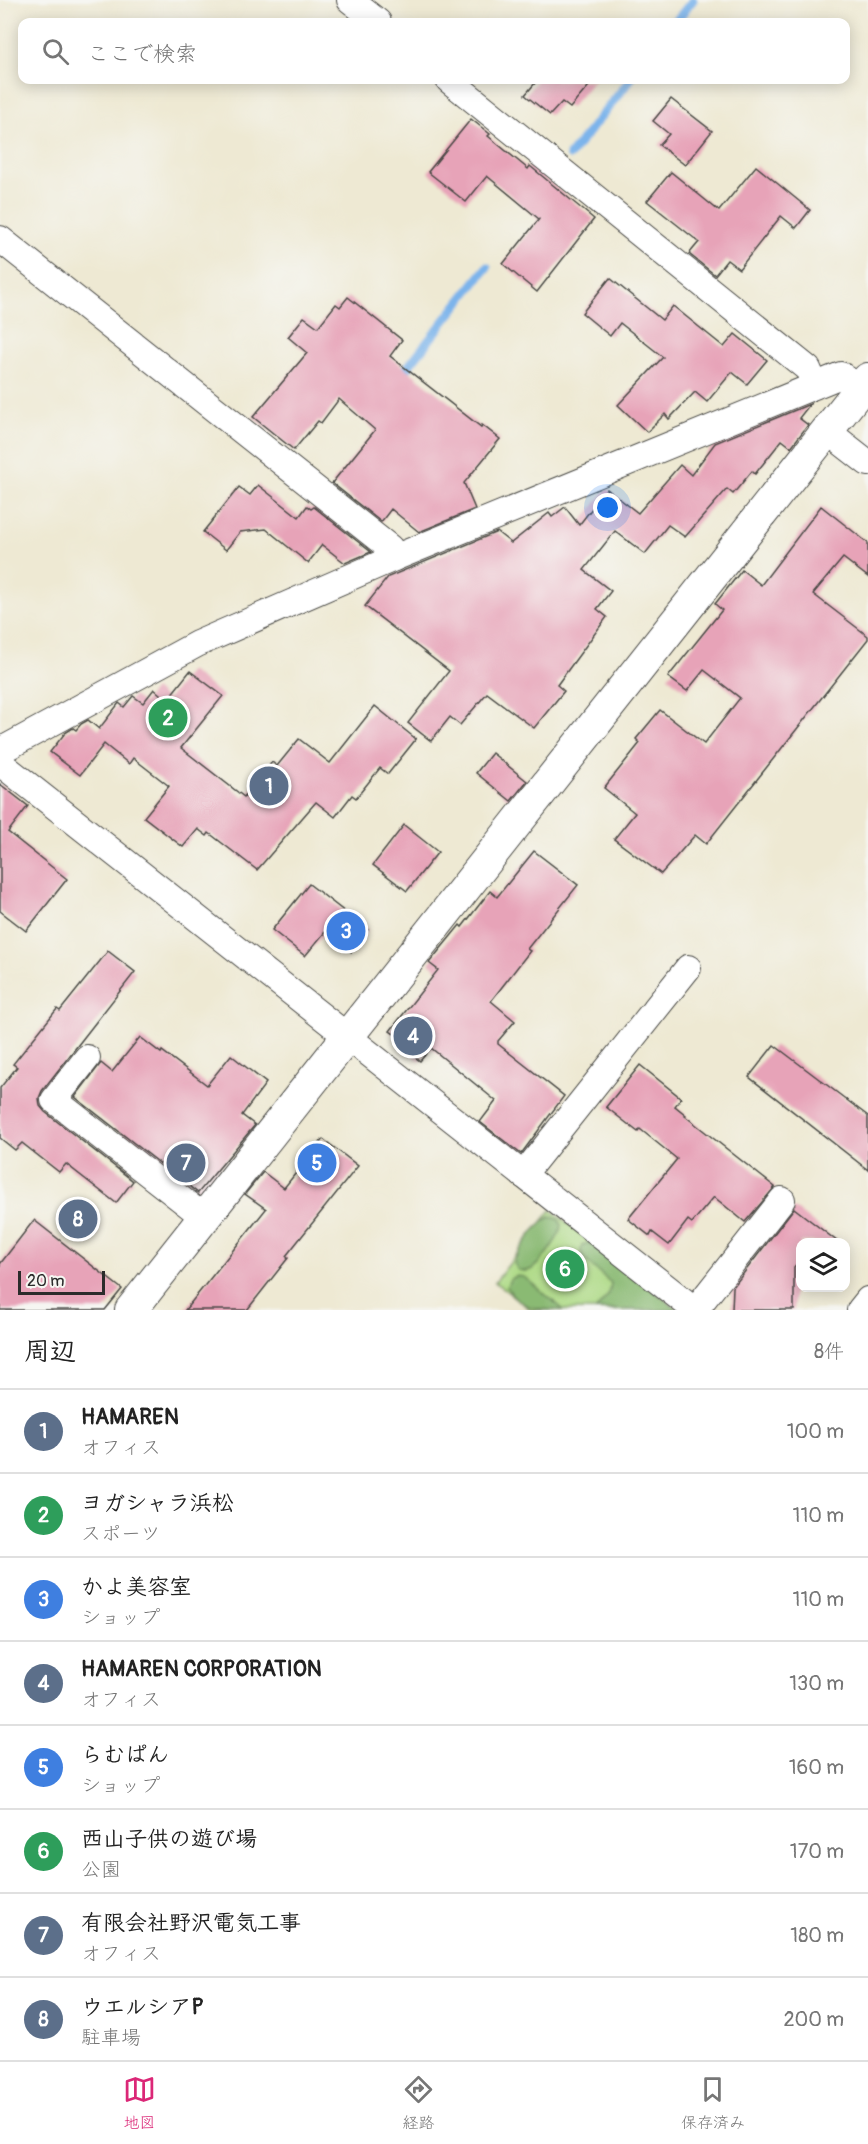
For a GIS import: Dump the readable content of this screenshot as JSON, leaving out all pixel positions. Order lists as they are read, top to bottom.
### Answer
{
  "scale_bar": "20 m",
  "page": {
    "search": "ここで検索",
    "pins": [
      "2",
      "1",
      "3",
      "4",
      "5",
      "7",
      "8",
      "6"
    ],
    "scale": "20 m",
    "heading": ["周辺", "8件"],
    "list": [
      {
        "mark": "1",
        "name": "HAMAREN",
        "note": "オフィス",
        "value": "100 m"
      },
      {
        "mark": "2",
        "name": "ヨガシャラ浜松",
        "note": "スポーツ",
        "value": "110 m"
      },
      {
        "mark": "3",
        "name": "かよ美容室",
        "note": "ショップ",
        "value": "110 m"
      },
      {
        "mark": "4",
        "name": "HAMAREN CORPORATION",
        "note": "オフィス",
        "value": "130 m"
      },
      {
        "mark": "5",
        "name": "らむぱん",
        "note": "ショップ",
        "value": "160 m"
      },
      {
        "mark": "6",
        "name": "西山子供の遊び場",
        "note": "公園",
        "value": "170 m"
      },
      {
        "mark": "7",
        "name": "有限会社野沢電気工事",
        "note": "オフィス",
        "value": "180 m"
      },
      {
        "mark": "8",
        "name": "ウエルシアP",
        "note": "駐車場",
        "value": "200 m"
      }
    ],
    "nav": ["地図", "経路", "保存済み"]
  }
}
